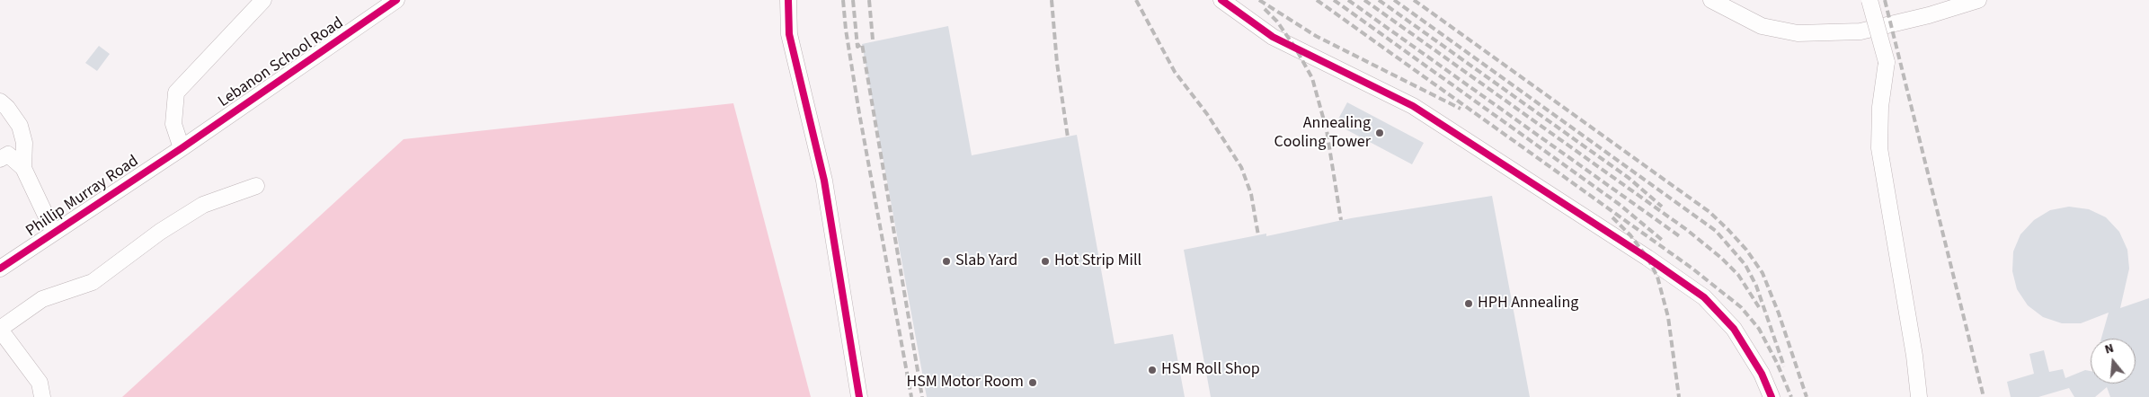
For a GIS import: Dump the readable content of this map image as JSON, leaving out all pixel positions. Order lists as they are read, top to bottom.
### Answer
{
  "streets": {
    "street": ["Lebanon School Road", "Phillip Murray Road"]
  },
  "crossings": [
    ["Lebanon School Road", "Phillip Murray Road"]
  ],
  "places": [
    "Annealing Cooling Tower",
    "Slab Yard",
    "Hot Strip Mill",
    "HPH Annealing",
    "HSM Roll Shop",
    "HSM Motor Room"
  ],
  "north": "top"
}
